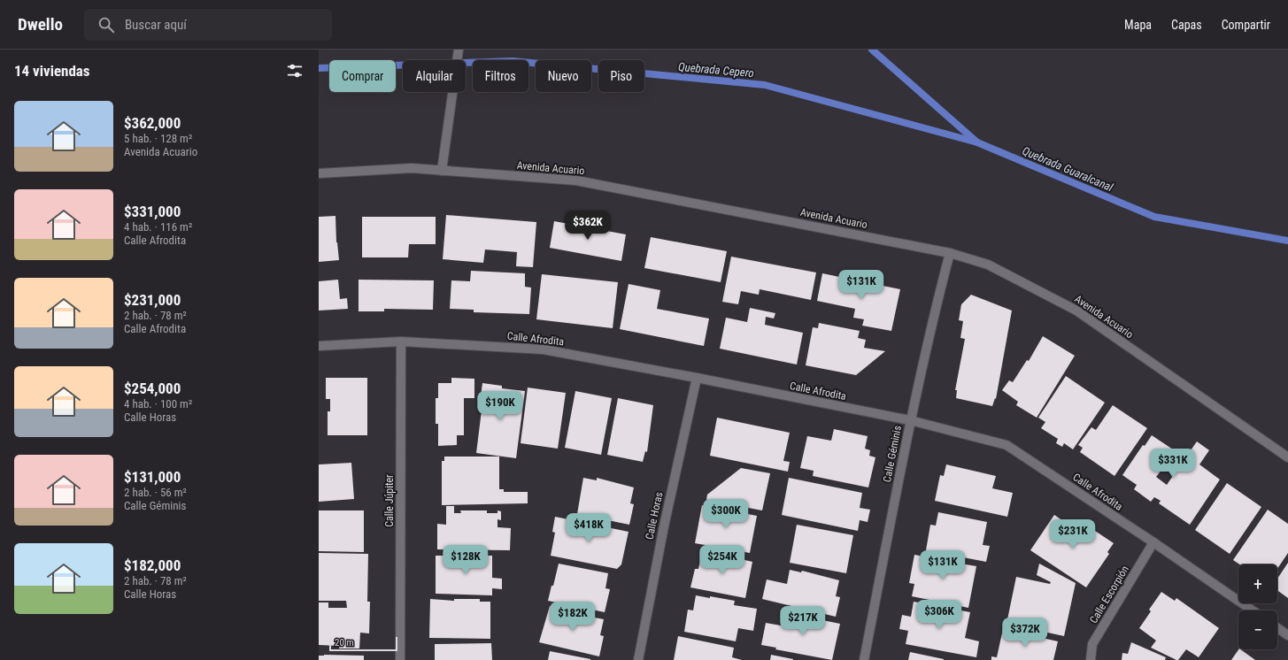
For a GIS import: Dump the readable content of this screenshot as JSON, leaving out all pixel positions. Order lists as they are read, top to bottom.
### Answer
{
  "streets": {
    "street": [
      "Avenida Acuario",
      "Calle Afrodita",
      "Calle Géminis",
      "Calle Júpiter",
      "Calle Horas",
      "Calle Escorpión"
    ]
  },
  "crossings": [
    ["Avenida Acuario", "Calle Géminis"],
    ["Calle Afrodita", "Calle Géminis"],
    ["Calle Afrodita", "Calle Júpiter"],
    ["Calle Afrodita", "Calle Horas"],
    ["Calle Afrodita", "Calle Escorpión"]
  ],
  "water": ["Quebrada Cepero", "Quebrada Guaralcanal"],
  "scale_bar": "20 m",
  "page": {
    "header": "Dwello",
    "search": "Buscar aquí",
    "nav": ["Mapa", "Capas", "Compartir"],
    "heading": "14 viviendas",
    "chip": [
      "Comprar",
      "Alquilar",
      "Filtros",
      "Nuevo",
      "Piso"
    ],
    "list": [
      {
        "name": "$362,000",
        "note": "5 hab. · 128 m² · Avenida Acuario"
      },
      {
        "name": "$331,000",
        "note": "4 hab. · 116 m² · Calle Afrodita"
      },
      {
        "name": "$231,000",
        "note": "2 hab. · 78 m² · Calle Afrodita"
      },
      {
        "name": "$254,000",
        "note": "4 hab. · 100 m² · Calle Horas"
      },
      {
        "name": "$131,000",
        "note": "2 hab. · 56 m² · Calle Géminis"
      },
      {
        "name": "$182,000",
        "note": "2 hab. · 78 m² · Calle Horas"
      }
    ],
    "price": [
      "$362K",
      "$131K",
      "$190K",
      "$331K",
      "$300K",
      "$418K",
      "$231K",
      "$128K",
      "$254K",
      "$131K",
      "$306K",
      "$182K",
      "$217K",
      "$372K"
    ],
    "map_buttons": ["+", "−"],
    "scale": "20 m"
  }
}
